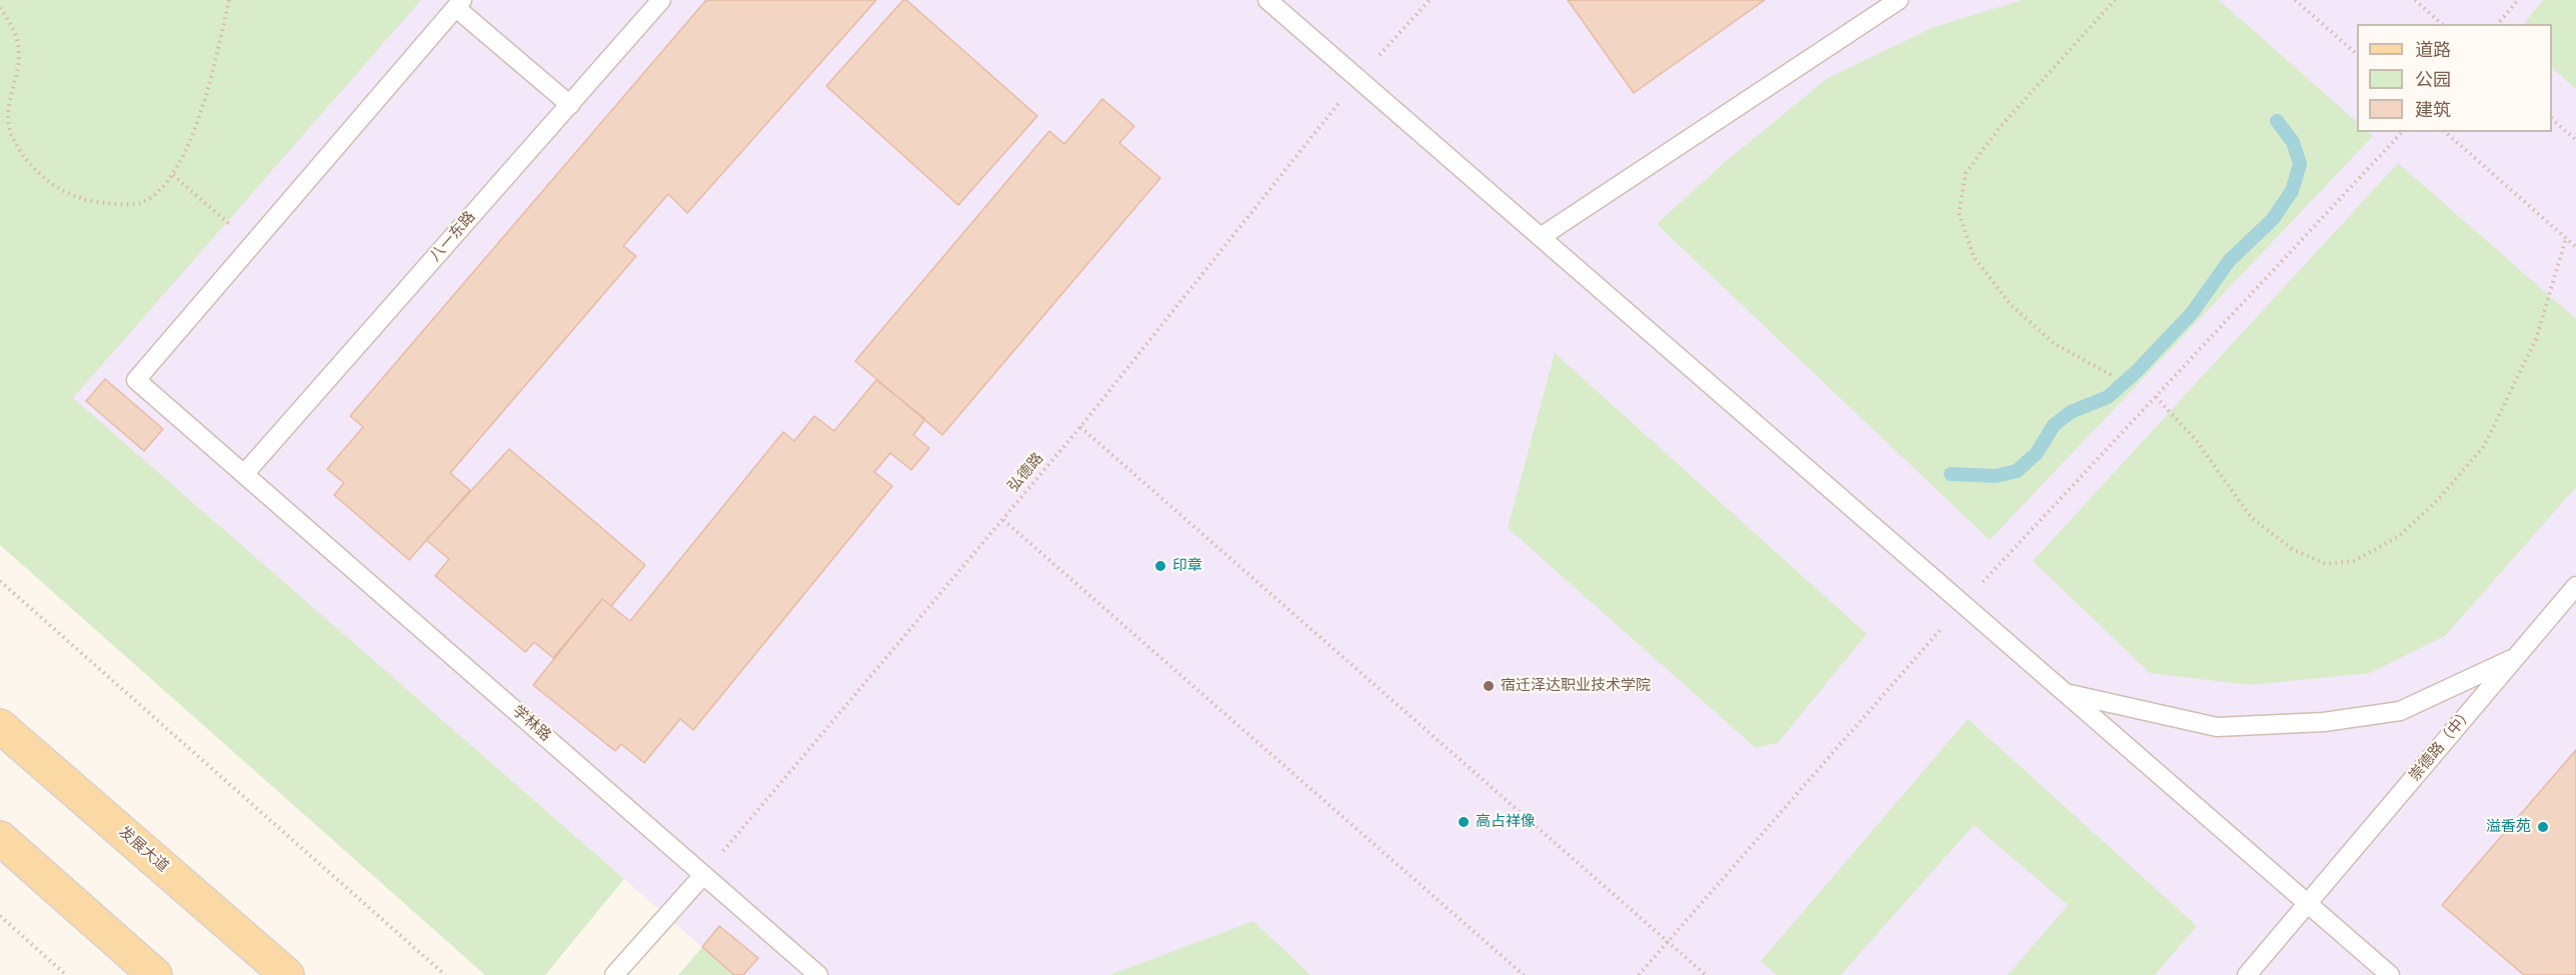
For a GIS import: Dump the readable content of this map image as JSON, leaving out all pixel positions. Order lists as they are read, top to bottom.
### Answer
{
  "streets": {
    "main road": ["发展大道"],
    "lane": ["八一东路", "学林路", "崇德路（中）"],
    "path": ["弘德路"]
  },
  "crossings": [
    ["八一东路", "学林路"],
    ["弘德路", "学林路"]
  ],
  "places": [
    "印章",
    "宿迁泽达职业技术学院",
    "高占祥像",
    "溢香苑"
  ],
  "legend": ["道路", "公园", "建筑"]
}
